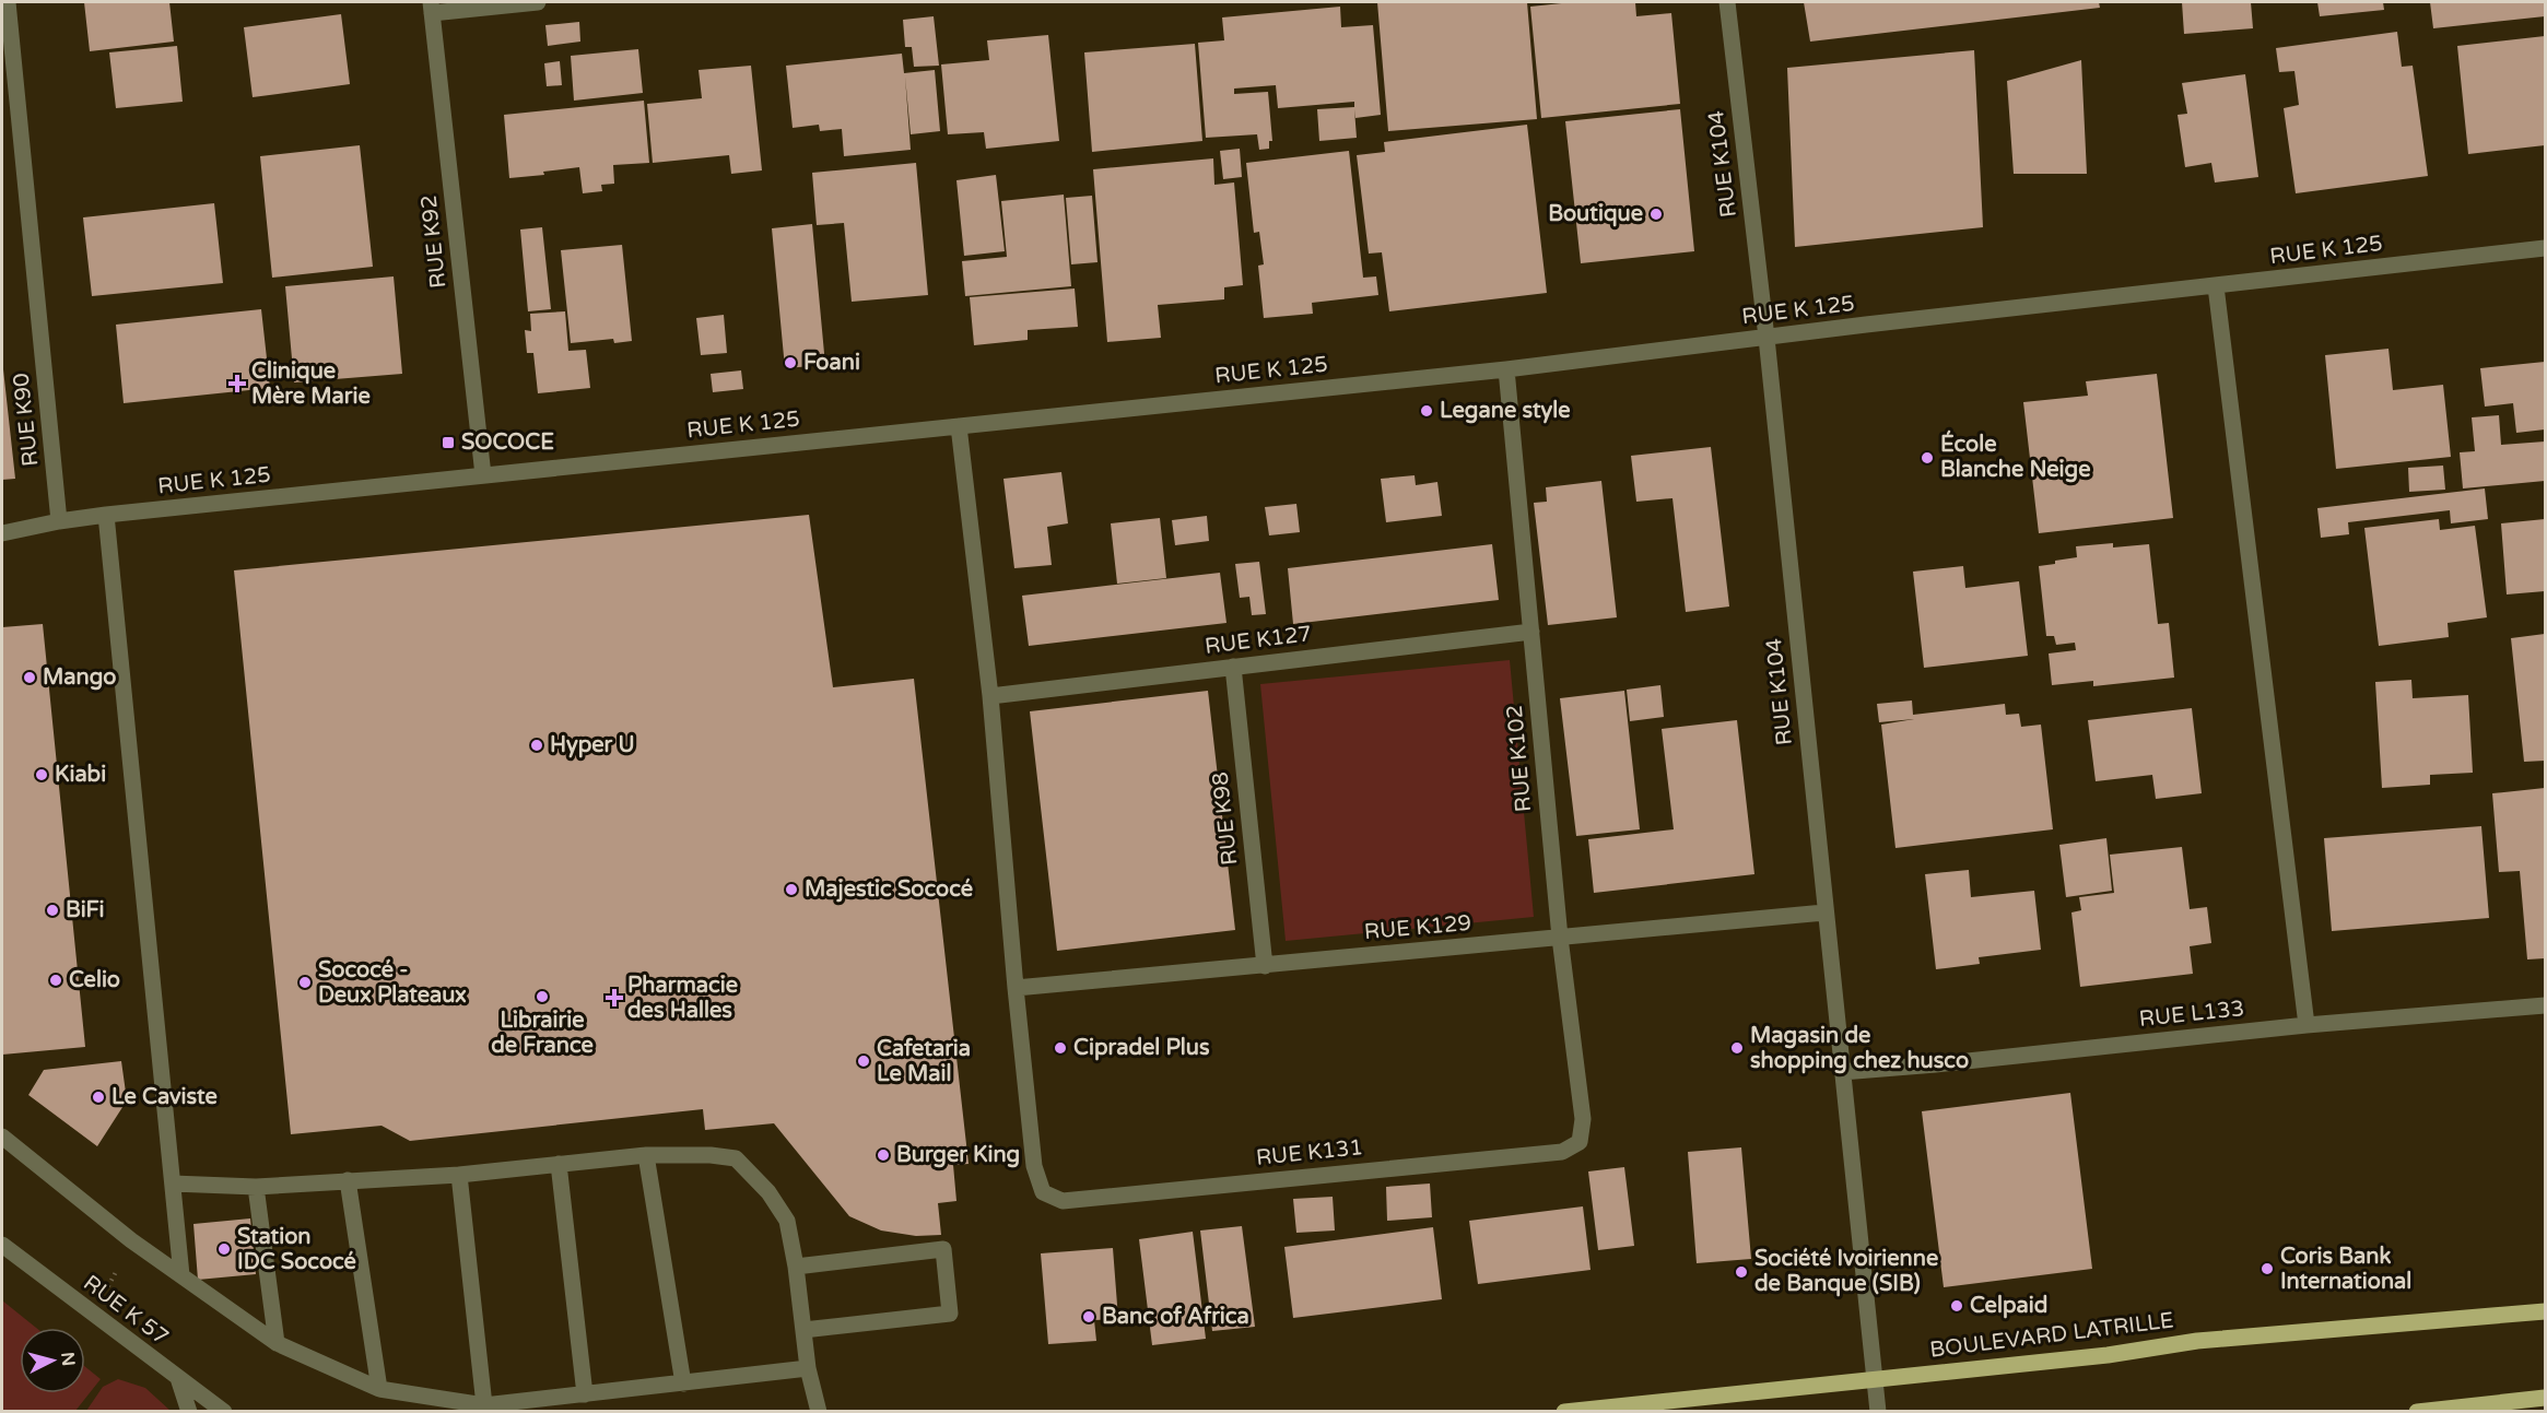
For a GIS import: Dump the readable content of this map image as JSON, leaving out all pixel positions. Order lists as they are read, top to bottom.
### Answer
{
  "streets": {
    "main road": ["BOULEVARD LATRILLE"],
    "street": [
      "RUE K104",
      "RUE K92",
      "RUE K 125",
      "RUE K90",
      "RUE K127",
      "RUE K102",
      "RUE K98",
      "RUE K129",
      "RUE L133",
      "RUE K131",
      "RUE K 57"
    ]
  },
  "crossings": [
    ["RUE K104", "RUE K 125"],
    ["RUE K104", "RUE K129"],
    ["RUE K104", "RUE L133"],
    ["RUE K104", "BOULEVARD LATRILLE"],
    ["RUE K92", "RUE K 125"],
    ["RUE K 125", "RUE K90"],
    ["RUE K 125", "RUE K102"],
    ["RUE K127", "RUE K102"],
    ["RUE K127", "RUE K98"],
    ["RUE K102", "RUE K129"],
    ["RUE K102", "RUE K131"],
    ["RUE K98", "RUE K129"],
    ["RUE K129", "RUE K131"]
  ],
  "places": {
    "other": [
      "Boutique",
      "Foani",
      "Legane style",
      "École Blanche Neige",
      "Mango",
      "Hyper U",
      "Kiabi",
      "Majestic Sococé",
      "BiFi",
      "Celio",
      "Sococé - Deux Plateaux",
      "Librairie de France",
      "Cipradel Plus",
      "Magasin de shopping chez husco",
      "Cafetaria Le Mail",
      "Le Caviste",
      "Burger King",
      "Station IDC Sococé",
      "Coris Bank International",
      "Société Ivoirienne de Banque (SIB)",
      "Celpaid",
      "Banc of Africa"
    ],
    "health": ["Clinique Mère Marie", "Pharmacie des Halles"],
    "transit": ["SOCOCE"]
  },
  "north": "right"
}
